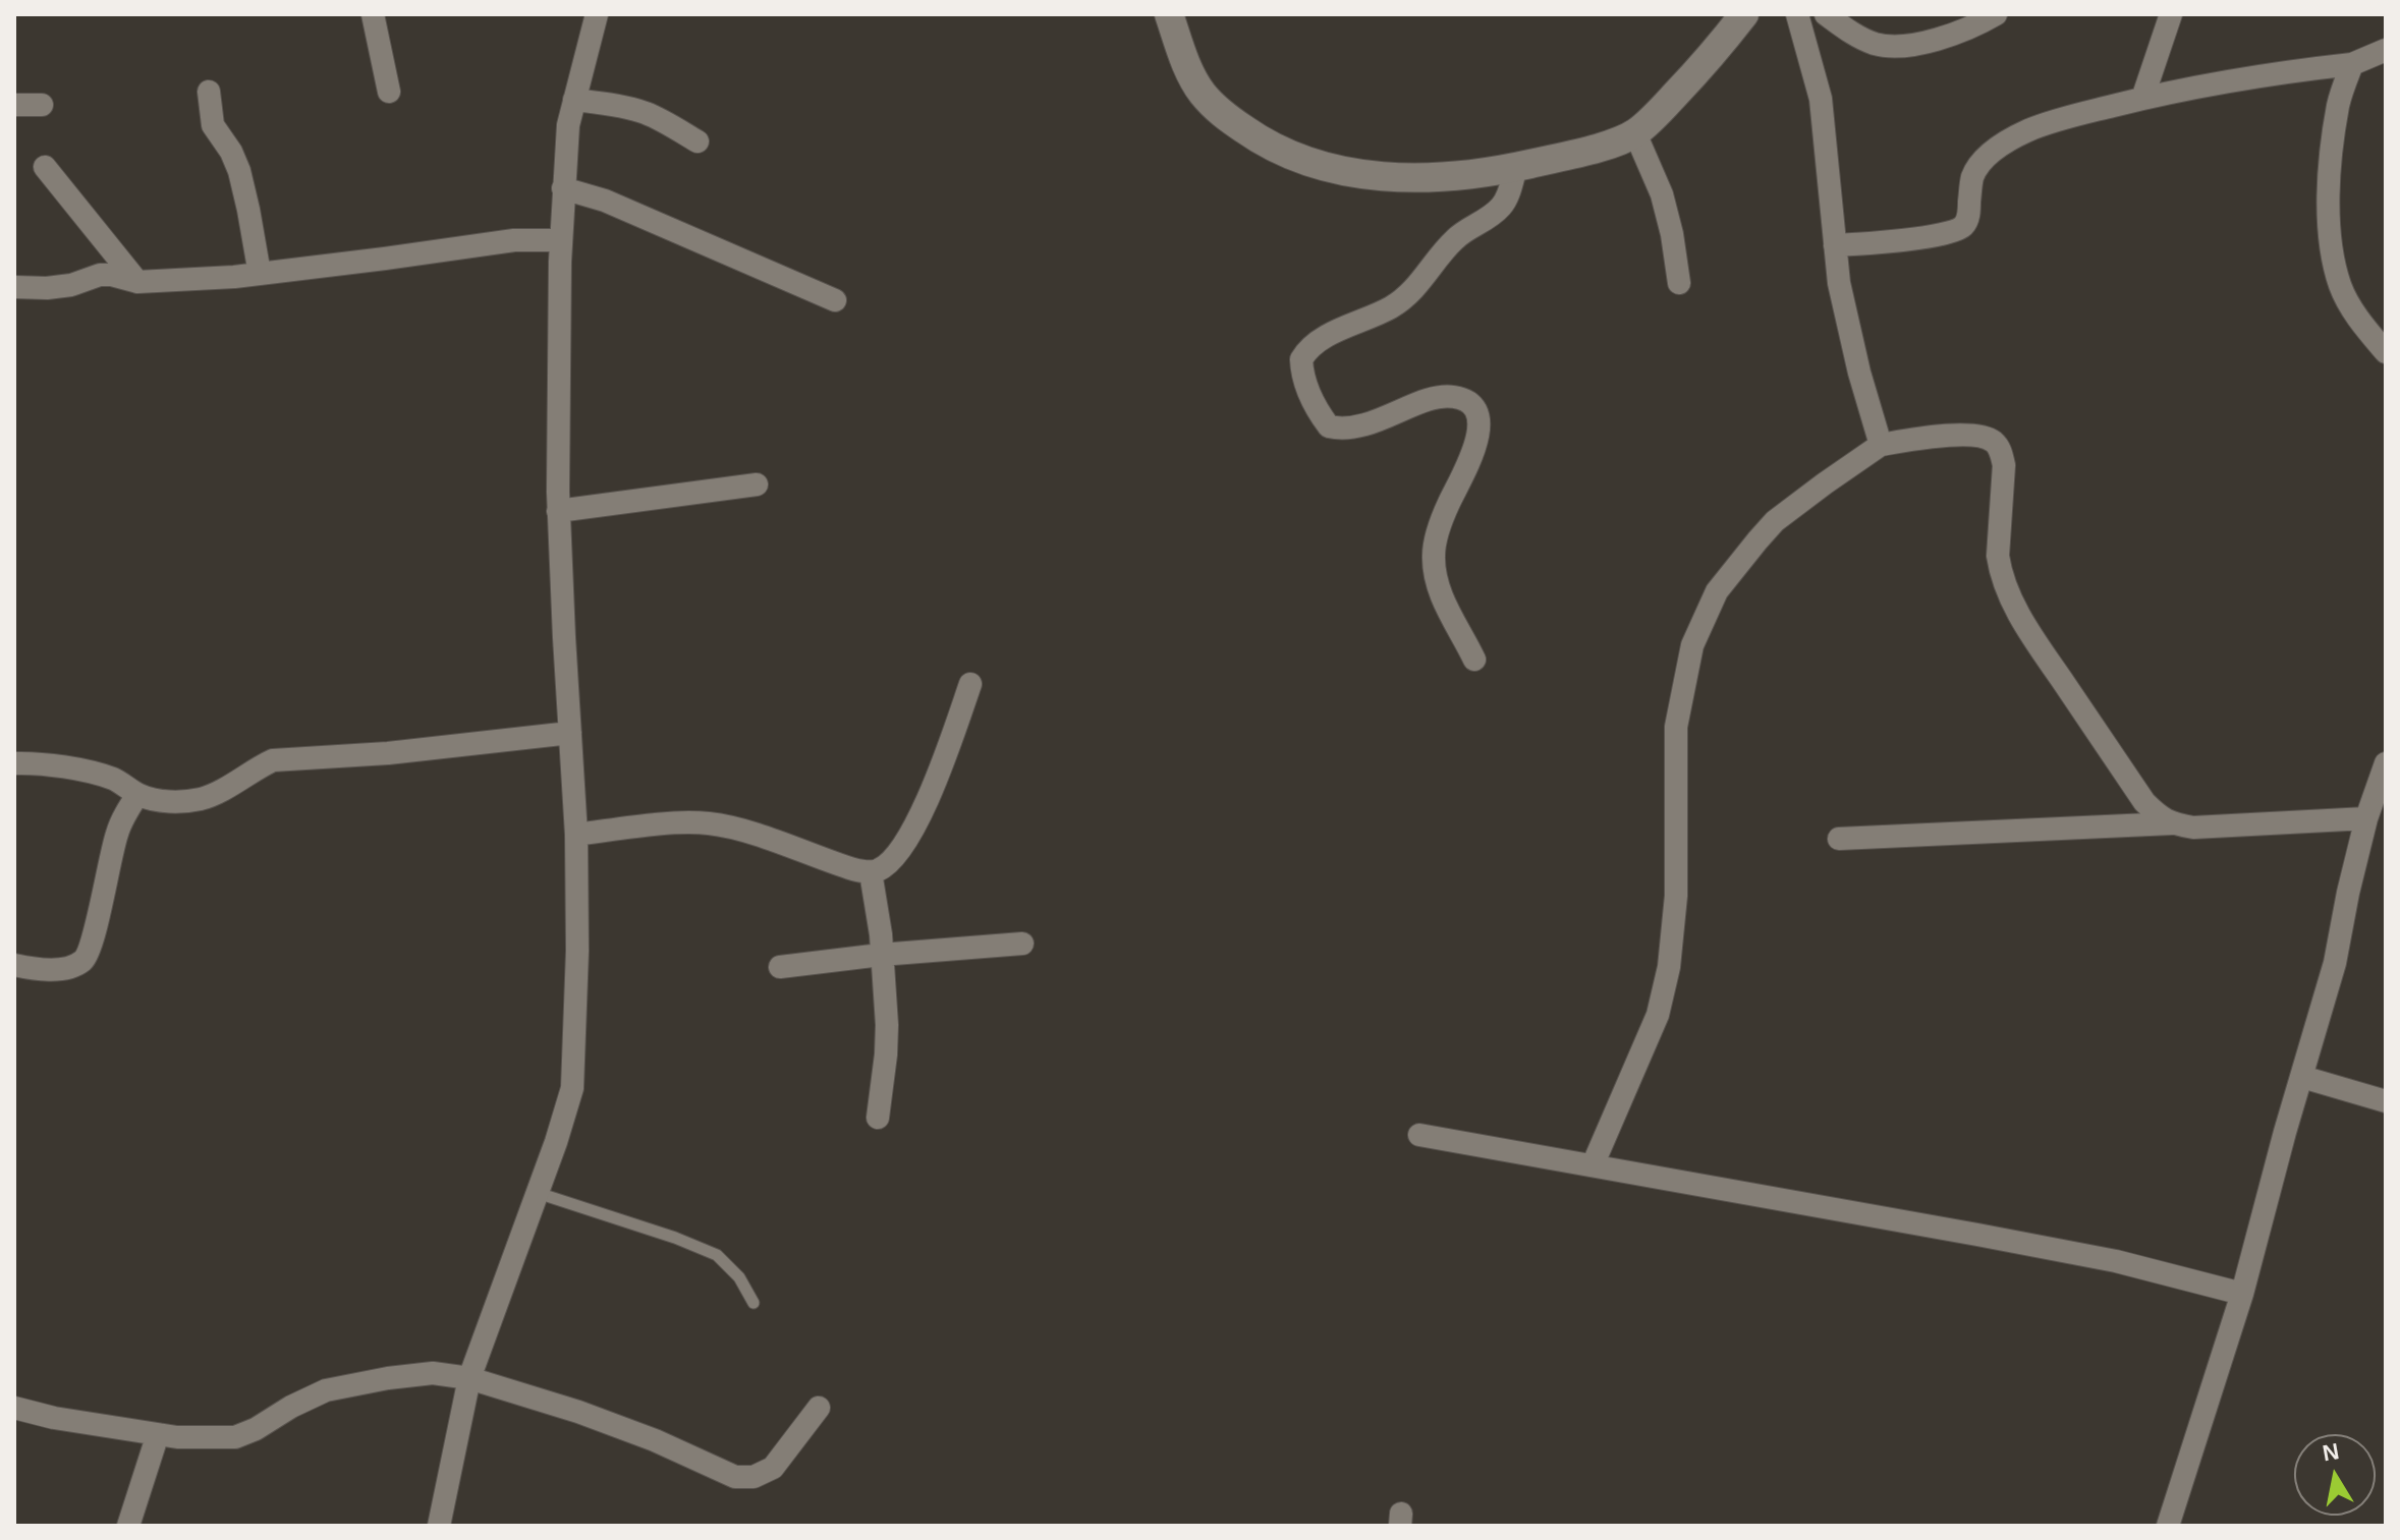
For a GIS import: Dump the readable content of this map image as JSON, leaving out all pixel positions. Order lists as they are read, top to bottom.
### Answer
{
  "north": "top"
}
